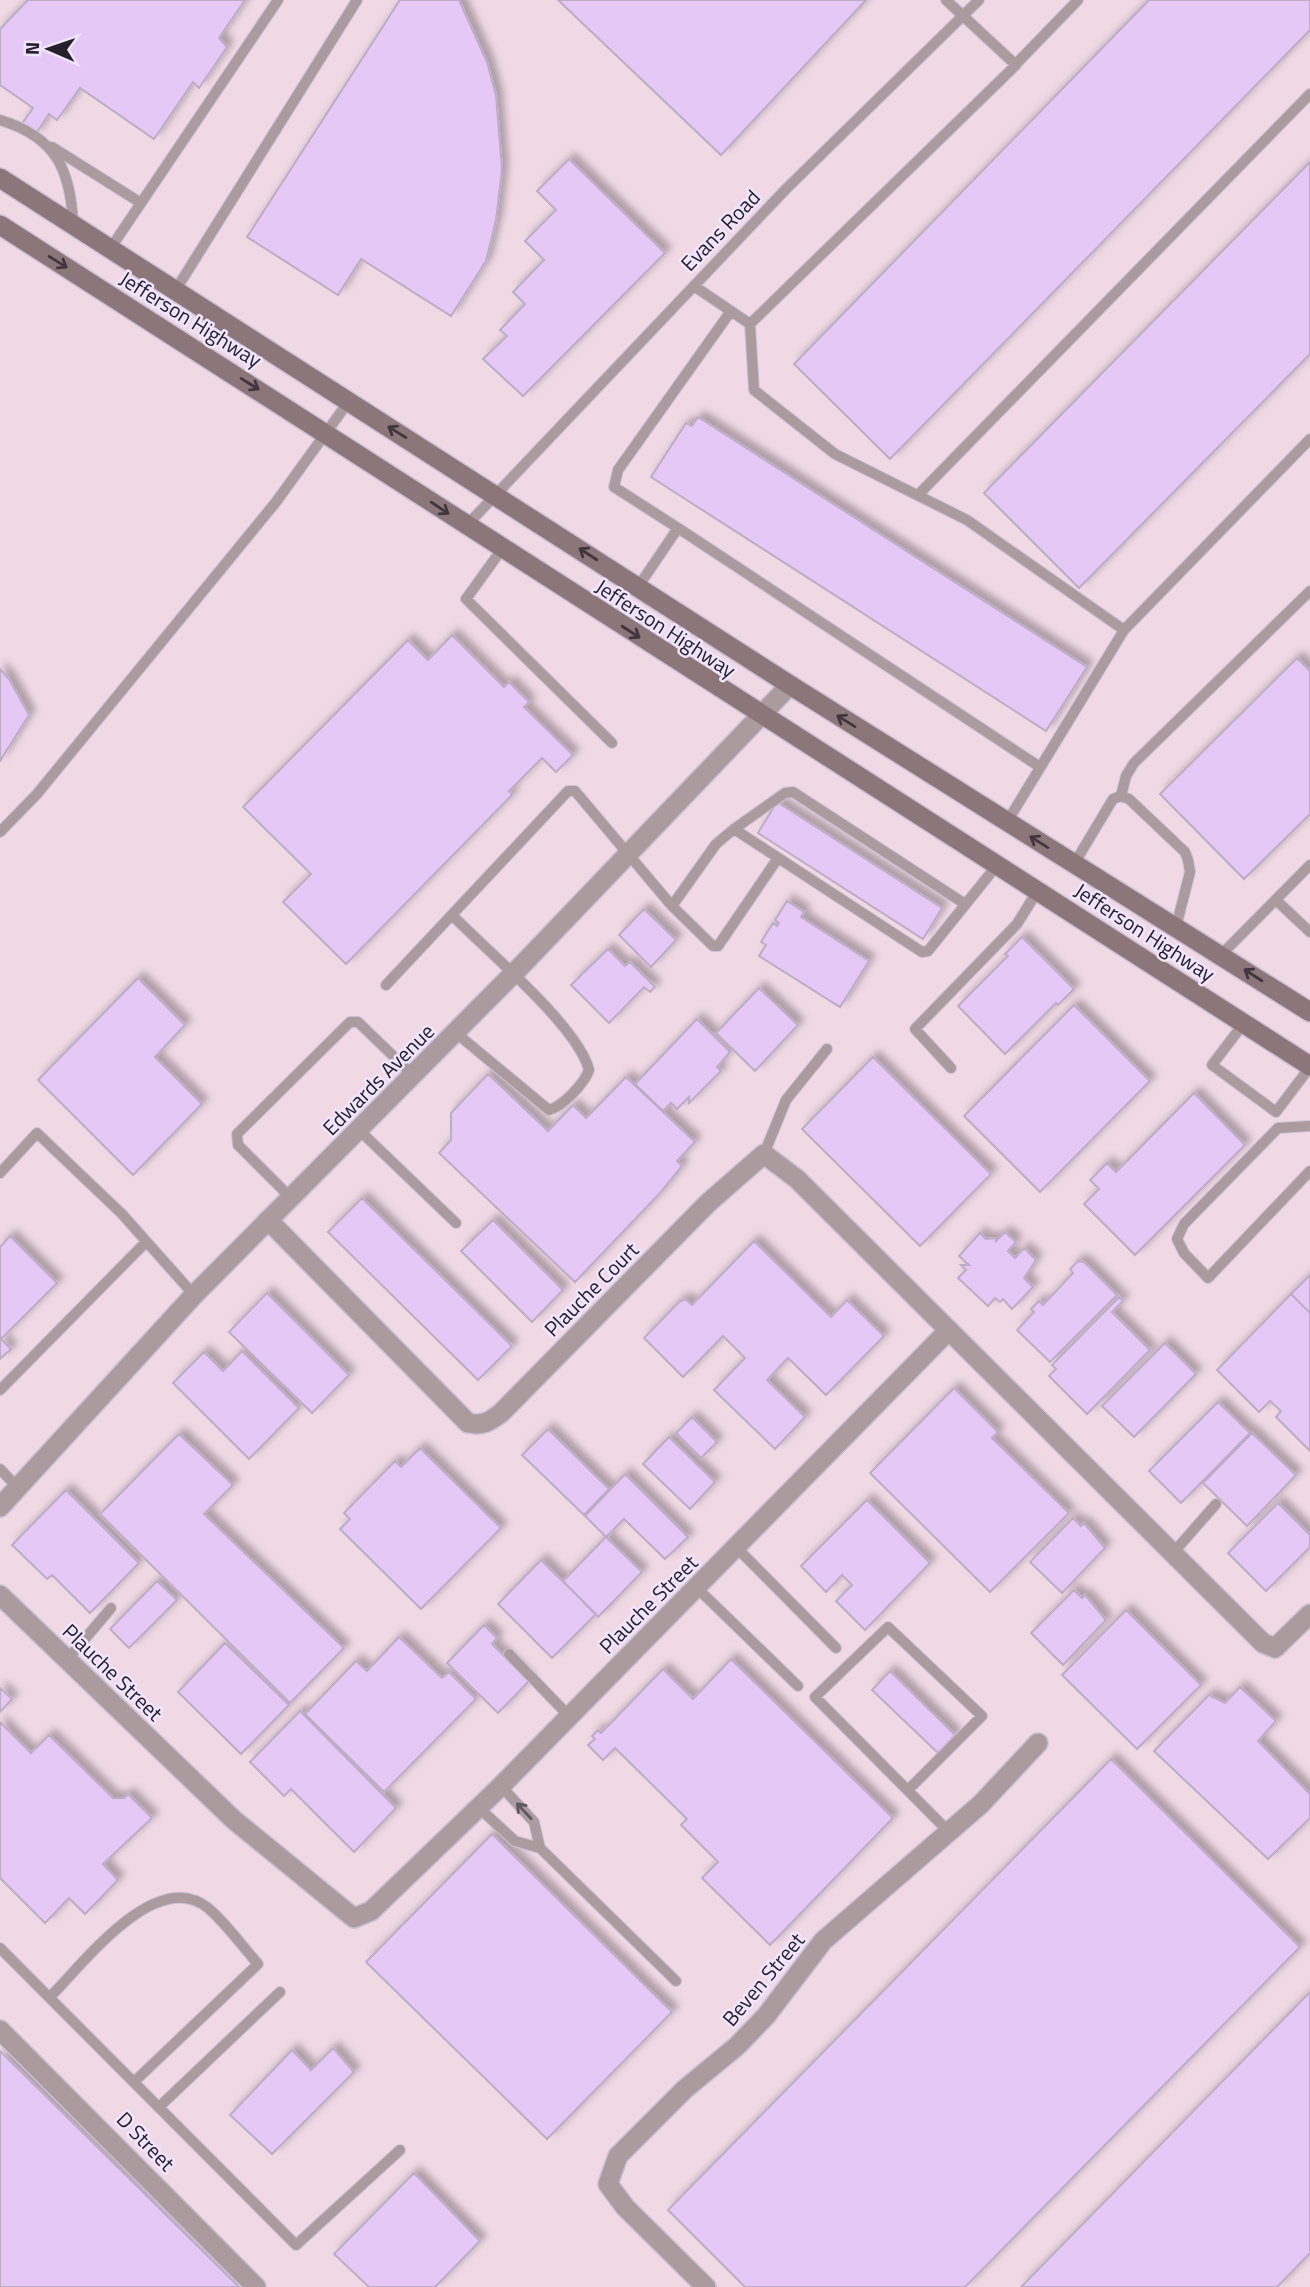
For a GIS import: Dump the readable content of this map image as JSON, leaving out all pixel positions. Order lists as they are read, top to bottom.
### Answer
{
  "streets": {
    "main road": ["Jefferson Highway"],
    "street": [
      "Edwards Avenue",
      "Plauche Court",
      "Plauche Street",
      "Beven Street",
      "D Street"
    ],
    "lane": ["Evans Road"]
  },
  "crossings": [
    ["Evans Road", "Jefferson Highway"],
    ["Jefferson Highway", "Edwards Avenue"],
    ["Edwards Avenue", "Plauche Court"]
  ],
  "north": "left"
}
